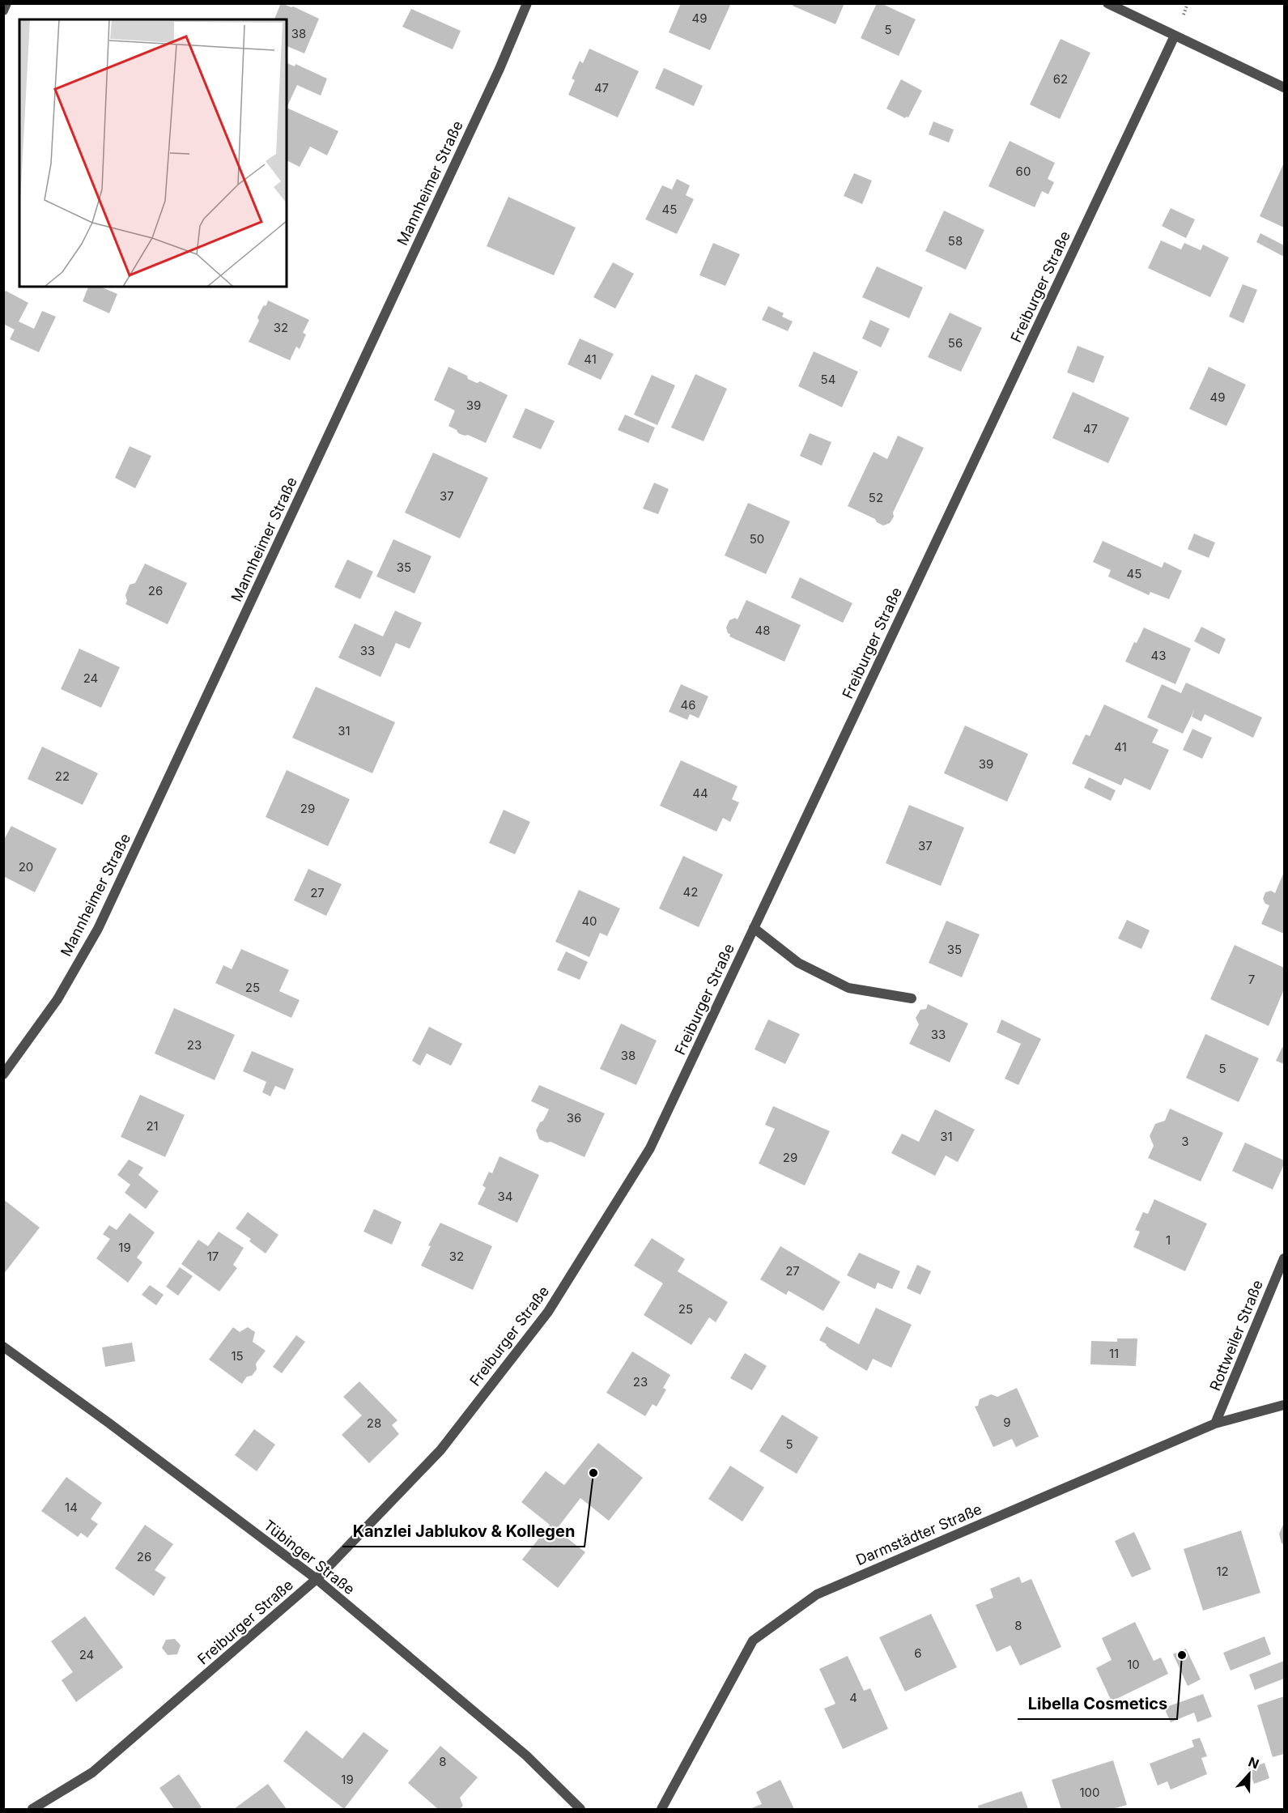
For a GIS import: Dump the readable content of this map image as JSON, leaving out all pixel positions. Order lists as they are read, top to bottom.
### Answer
{
  "streets": {
    "street": [
      "Mannheimer Straße",
      "Freiburger Straße",
      "Rottweiler Straße",
      "Darmstädter Straße",
      "Tübinger Straße"
    ]
  },
  "crossings": [
    ["Freiburger Straße", "Tübinger Straße"],
    ["Rottweiler Straße", "Darmstädter Straße"]
  ],
  "places": ["Kanzlei Jablukov & Kollegen", "Libella Cosmetics"],
  "house_numbers": [
    "49",
    "5",
    "38",
    "62",
    "47",
    "60",
    "45",
    "58",
    "32",
    "56",
    "41",
    "54",
    "49",
    "39",
    "47",
    "37",
    "52",
    "50",
    "35",
    "45",
    "26",
    "48",
    "33",
    "43",
    "24",
    "46",
    "31",
    "41",
    "39",
    "22",
    "44",
    "29",
    "37",
    "20",
    "42",
    "27",
    "40",
    "35",
    "7",
    "25",
    "33",
    "23",
    "38",
    "5",
    "36",
    "21",
    "31",
    "3",
    "29",
    "34",
    "1",
    "19",
    "17",
    "32",
    "27",
    "25",
    "11",
    "15",
    "23",
    "9",
    "28",
    "5",
    "14",
    "26",
    "12",
    "8",
    "6",
    "24",
    "10",
    "4",
    "8",
    "19",
    "100"
  ],
  "north": "top"
}
